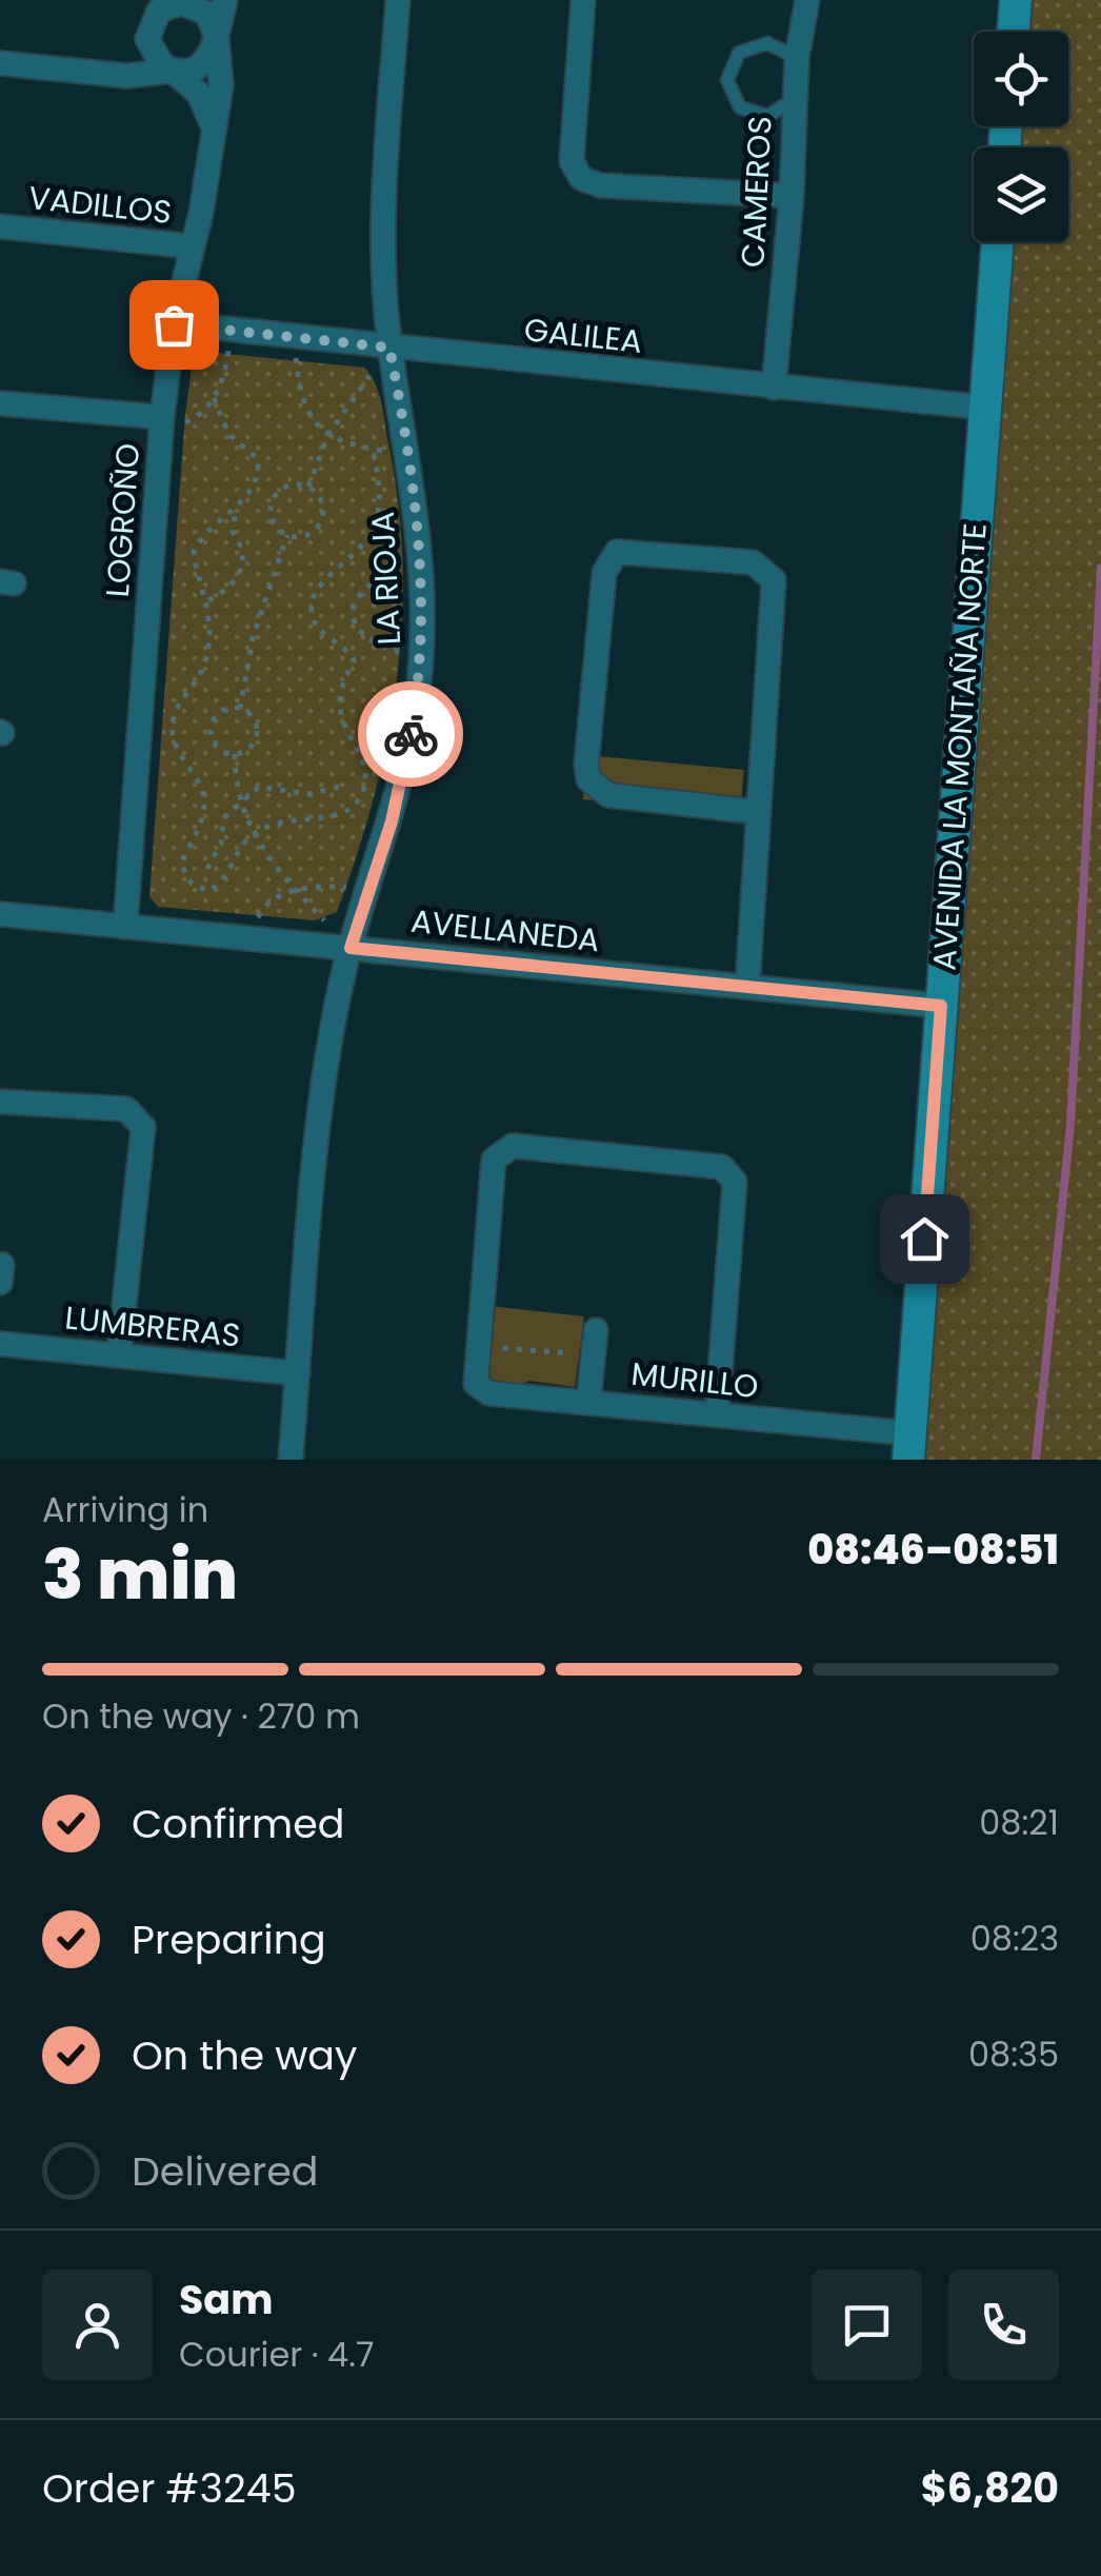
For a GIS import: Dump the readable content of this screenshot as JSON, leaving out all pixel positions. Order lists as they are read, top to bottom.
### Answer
{
  "streets": {
    "street": [
      "CAMEROS",
      "VADILLOS",
      "GALILEA",
      "LOGROÑO",
      "LA RIOJA",
      "AVENIDA LA MONTAÑA NORTE",
      "AVELLANEDA",
      "LUMBRERAS",
      "MURILLO"
    ]
  },
  "crossings": [
    ["CAMEROS", "GALILEA"],
    ["VADILLOS", "LOGROÑO"],
    ["GALILEA", "LOGROÑO"],
    ["GALILEA", "LA RIOJA"],
    ["GALILEA", "AVENIDA LA MONTAÑA NORTE"],
    ["LOGROÑO", "AVELLANEDA"],
    ["LA RIOJA", "AVELLANEDA"],
    ["LA RIOJA", "LUMBRERAS"],
    ["AVENIDA LA MONTAÑA NORTE", "AVELLANEDA"],
    ["AVENIDA LA MONTAÑA NORTE", "MURILLO"]
  ],
  "page": {
    "heading": ["3 min", "Arriving in", "08:46–08:51"],
    "panel": [
      "Sam",
      "Courier · 4.7",
      "Order #3245",
      "$6,820"
    ],
    "bar": "On the way · 270 m",
    "list": [
      ["Confirmed", "08:21"],
      ["Preparing", "08:23"],
      ["On the way", "08:35"],
      "Delivered"
    ]
  }
}
